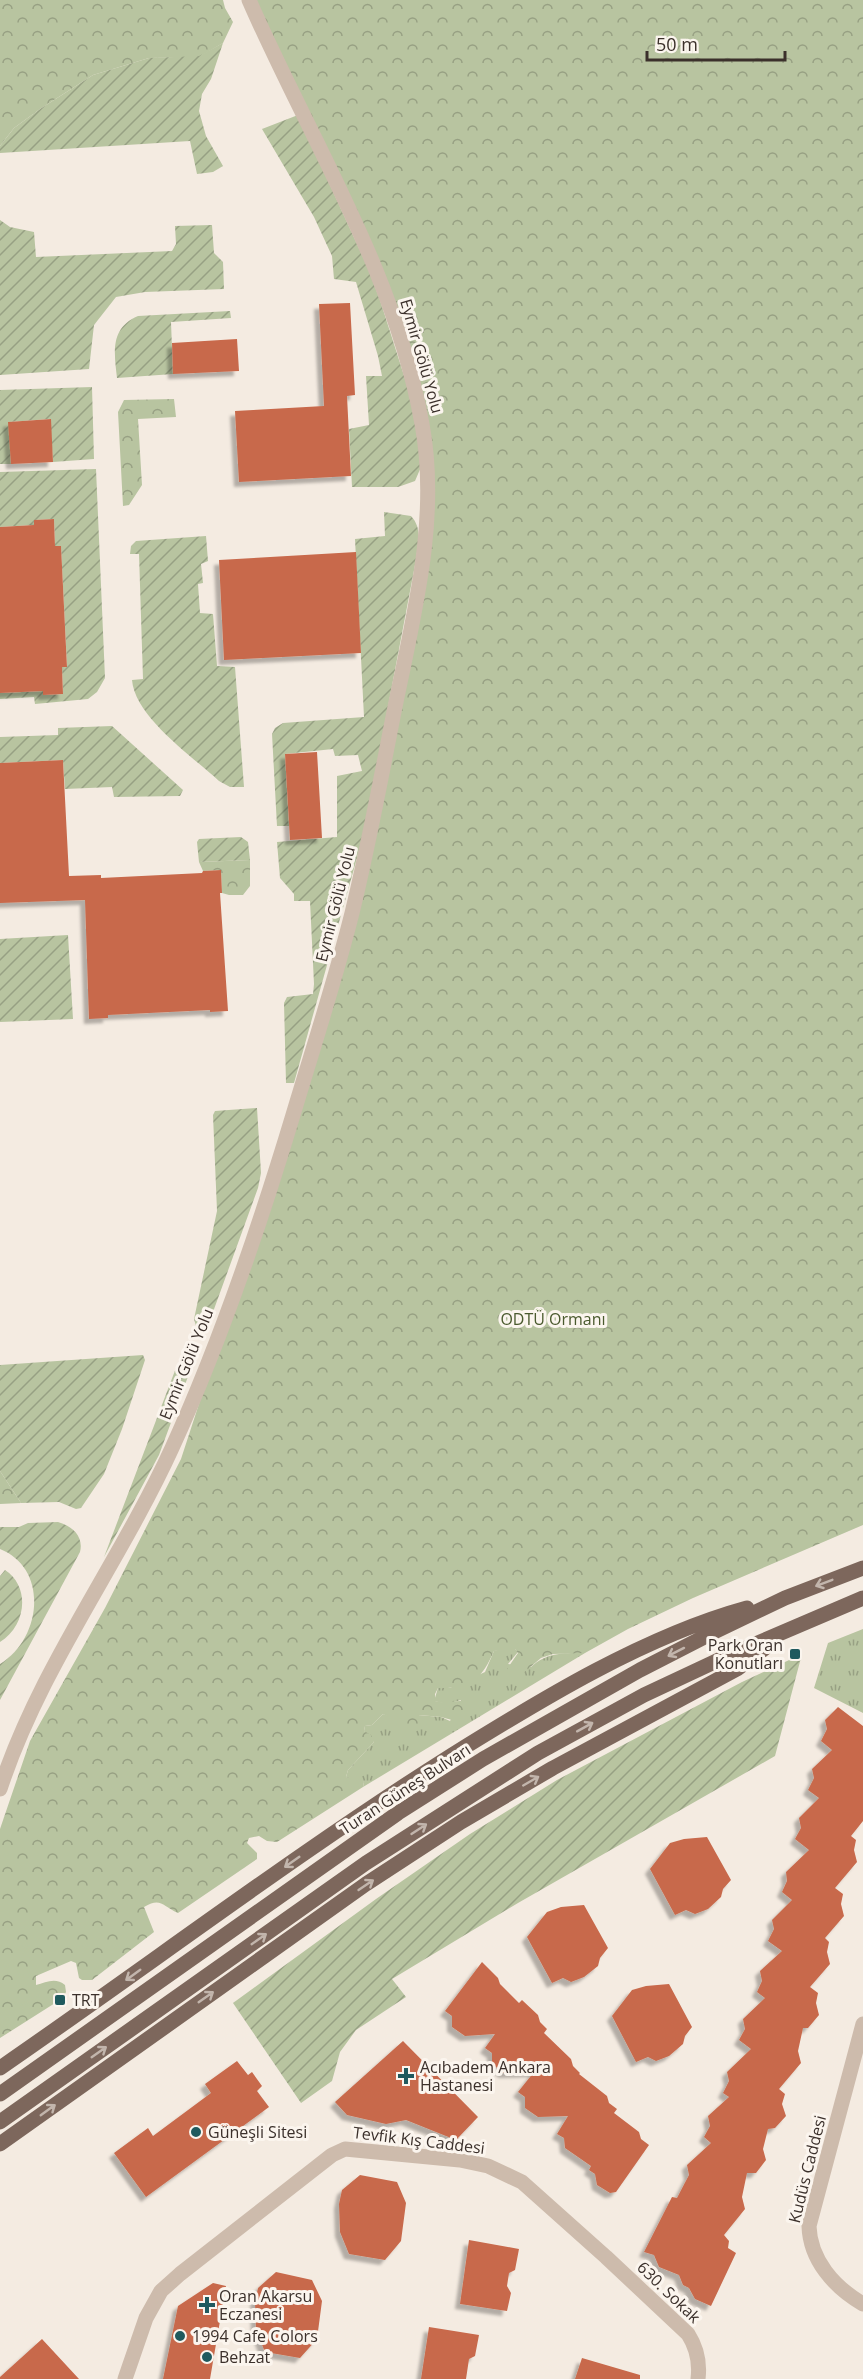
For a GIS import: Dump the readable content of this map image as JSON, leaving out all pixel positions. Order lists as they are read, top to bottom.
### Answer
{
  "streets": {
    "main road": ["Turan Güneş Bulvarı"],
    "street": [
      "Eymir Gölü Yolu",
      "Tevfik Kış Caddesi",
      "Kudüs Caddesi",
      "630. Sokak"
    ]
  },
  "crossings": [
    ["Tevfik Kış Caddesi", "630. Sokak"]
  ],
  "parks": ["ODTÜ Ormanı"],
  "places": {
    "transit": ["Park Oran Konutları", "TRT"],
    "health": ["Acıbadem Ankara Hastanesi", "Oran Akarsu Eczanesi"],
    "other": ["Güneşli Sitesi", "1994 Cafe Colors", "Behzat"]
  },
  "scale_bar": "50 m"
}
